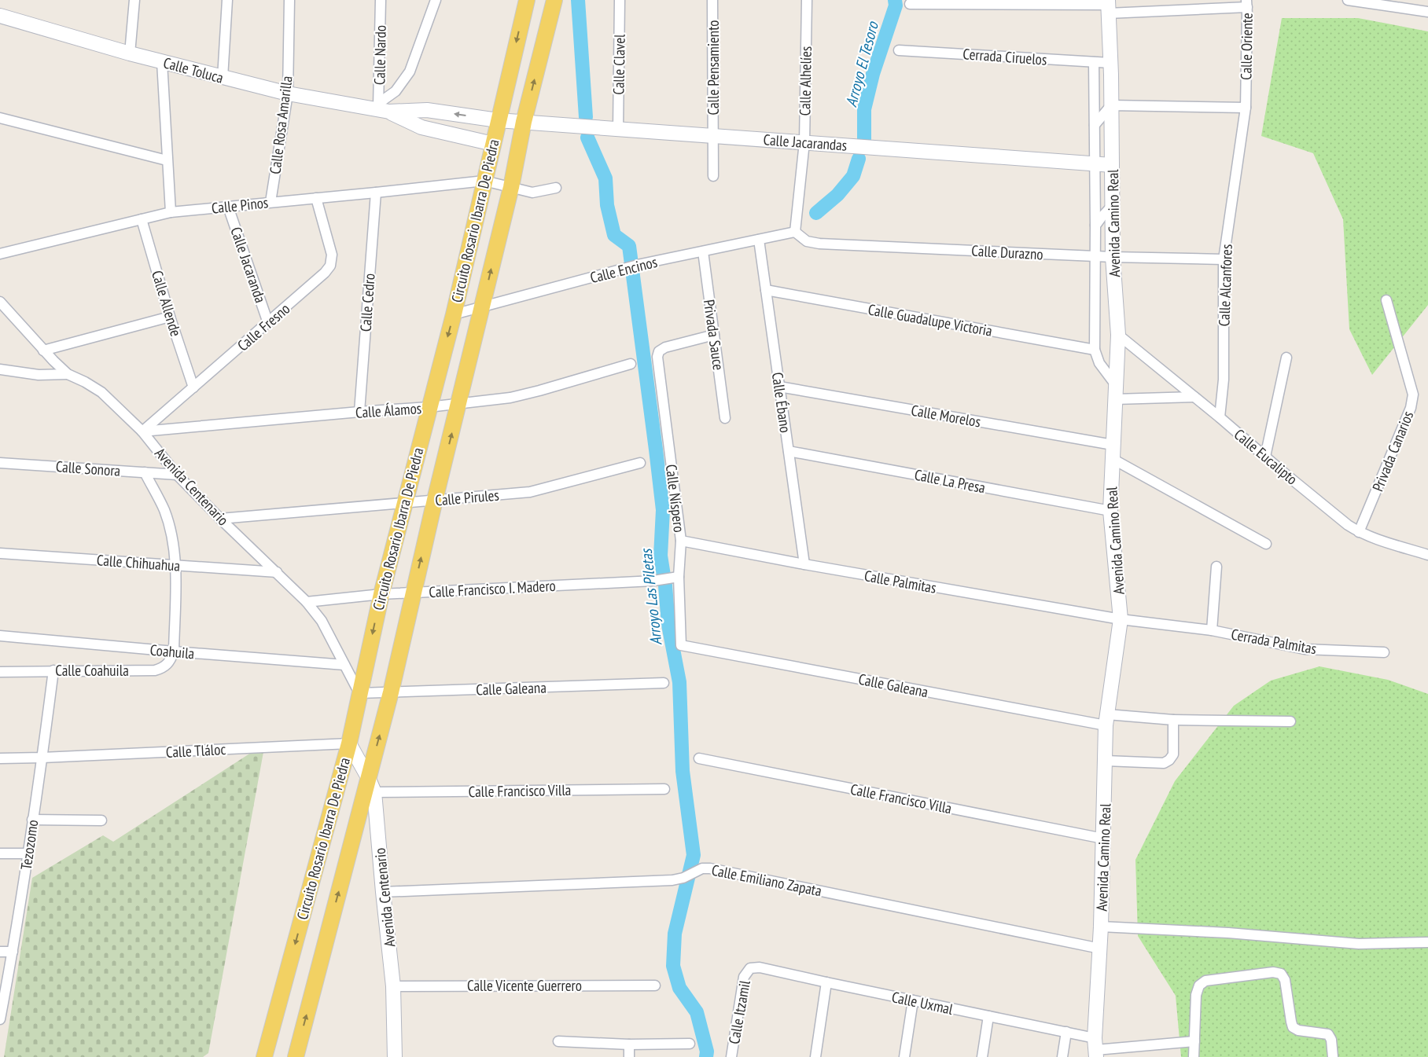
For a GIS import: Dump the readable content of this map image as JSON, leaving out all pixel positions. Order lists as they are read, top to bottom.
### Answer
{
  "streets": {
    "main road": ["Circuito Rosario Ibarra De Piedra"],
    "street": [
      "Calle Oriente",
      "Calle Nardo",
      "Cerrada Ciruelos",
      "Calle Clavel",
      "Calle Pensamiento",
      "Calle Toluca",
      "Calle Alhelíes",
      "Calle Rosa Amarilla",
      "Calle Jacarandas",
      "Calle Pinos",
      "Avenida Camino Real",
      "Calle Durazno",
      "Calle Jacaranda",
      "Calle Encinos",
      "Calle Alcanfores",
      "Calle Cedro",
      "Calle Allende",
      "Calle Guadalupe Victoria",
      "Calle Fresno",
      "Privada Sauce",
      "Calle Ébano",
      "Calle Álamos",
      "Calle Morelos",
      "Privada Canarios",
      "Calle Eucalipto",
      "Calle Sonora",
      "Calle La Presa",
      "Avenida Centenario",
      "Calle Pirules",
      "Calle Níspero",
      "Calle Chihuahua",
      "Calle Palmitas",
      "Calle Francisco I. Madero",
      "Cerrada Palmitas",
      "Coahuila",
      "Calle Coahuila",
      "Calle Galeana",
      "Calle Tláloc",
      "Calle Francisco Villa",
      "Tezozomo",
      "Calle Emiliano Zapata",
      "Calle Vicente Guerrero",
      "Calle Uxmal",
      "Calle Itzamil"
    ]
  },
  "crossings": [
    ["Calle Oriente", "Calle Alcanfores"],
    ["Calle Nardo", "Calle Toluca"],
    ["Cerrada Ciruelos", "Avenida Camino Real"],
    ["Calle Clavel", "Calle Jacarandas"],
    ["Calle Pensamiento", "Calle Jacarandas"],
    ["Calle Toluca", "Calle Rosa Amarilla"],
    ["Calle Toluca", "Calle Jacarandas"],
    ["Calle Toluca", "Circuito Rosario Ibarra De Piedra"],
    ["Calle Alhelíes", "Calle Jacarandas"],
    ["Calle Alhelíes", "Calle Durazno"],
    ["Calle Alhelíes", "Calle Encinos"],
    ["Calle Rosa Amarilla", "Calle Pinos"],
    ["Calle Jacarandas", "Circuito Rosario Ibarra De Piedra"],
    ["Calle Jacarandas", "Avenida Camino Real"],
    ["Calle Pinos", "Circuito Rosario Ibarra De Piedra"],
    ["Calle Pinos", "Calle Jacaranda"],
    ["Calle Pinos", "Calle Cedro"],
    ["Calle Pinos", "Calle Allende"],
    ["Calle Pinos", "Calle Fresno"],
    ["Circuito Rosario Ibarra De Piedra", "Calle Encinos"],
    ["Circuito Rosario Ibarra De Piedra", "Calle Álamos"],
    ["Circuito Rosario Ibarra De Piedra", "Avenida Centenario"],
    ["Circuito Rosario Ibarra De Piedra", "Calle Pirules"],
    ["Circuito Rosario Ibarra De Piedra", "Calle Francisco I. Madero"],
    ["Circuito Rosario Ibarra De Piedra", "Calle Galeana"],
    ["Circuito Rosario Ibarra De Piedra", "Calle Tláloc"],
    ["Avenida Camino Real", "Calle Durazno"],
    ["Avenida Camino Real", "Calle Morelos"],
    ["Avenida Camino Real", "Calle Eucalipto"],
    ["Avenida Camino Real", "Calle La Presa"],
    ["Avenida Camino Real", "Calle Palmitas"],
    ["Avenida Camino Real", "Cerrada Palmitas"],
    ["Avenida Camino Real", "Calle Galeana"],
    ["Avenida Camino Real", "Calle Francisco Villa"],
    ["Avenida Camino Real", "Calle Emiliano Zapata"],
    ["Avenida Camino Real", "Calle Uxmal"],
    ["Calle Durazno", "Calle Encinos"],
    ["Calle Durazno", "Calle Alcanfores"],
    ["Calle Jacaranda", "Calle Fresno"],
    ["Calle Encinos", "Privada Sauce"],
    ["Calle Encinos", "Calle Ébano"],
    ["Calle Alcanfores", "Calle Eucalipto"],
    ["Calle Cedro", "Calle Álamos"],
    ["Calle Allende", "Calle Fresno"],
    ["Calle Guadalupe Victoria", "Calle Ébano"],
    ["Calle Fresno", "Calle Álamos"],
    ["Calle Fresno", "Avenida Centenario"],
    ["Privada Sauce", "Calle Níspero"],
    ["Calle Ébano", "Calle Morelos"],
    ["Calle Ébano", "Calle La Presa"],
    ["Calle Ébano", "Calle Palmitas"],
    ["Calle Álamos", "Avenida Centenario"],
    ["Privada Canarios", "Calle Eucalipto"],
    ["Calle Sonora", "Avenida Centenario"],
    ["Avenida Centenario", "Calle Pirules"],
    ["Avenida Centenario", "Calle Chihuahua"],
    ["Avenida Centenario", "Calle Francisco I. Madero"],
    ["Avenida Centenario", "Coahuila"],
    ["Avenida Centenario", "Calle Galeana"],
    ["Avenida Centenario", "Calle Tláloc"],
    ["Avenida Centenario", "Calle Francisco Villa"],
    ["Avenida Centenario", "Calle Emiliano Zapata"],
    ["Avenida Centenario", "Calle Vicente Guerrero"],
    ["Calle Níspero", "Calle Palmitas"],
    ["Calle Níspero", "Calle Francisco I. Madero"],
    ["Calle Níspero", "Calle Galeana"],
    ["Calle Palmitas", "Cerrada Palmitas"],
    ["Coahuila", "Calle Coahuila"],
    ["Calle Coahuila", "Tezozomo"],
    ["Calle Tláloc", "Tezozomo"],
    ["Calle Uxmal", "Calle Itzamil"]
  ],
  "water": ["Arroyo El Tesoro", "Arroyo Las Piletas"]
}
